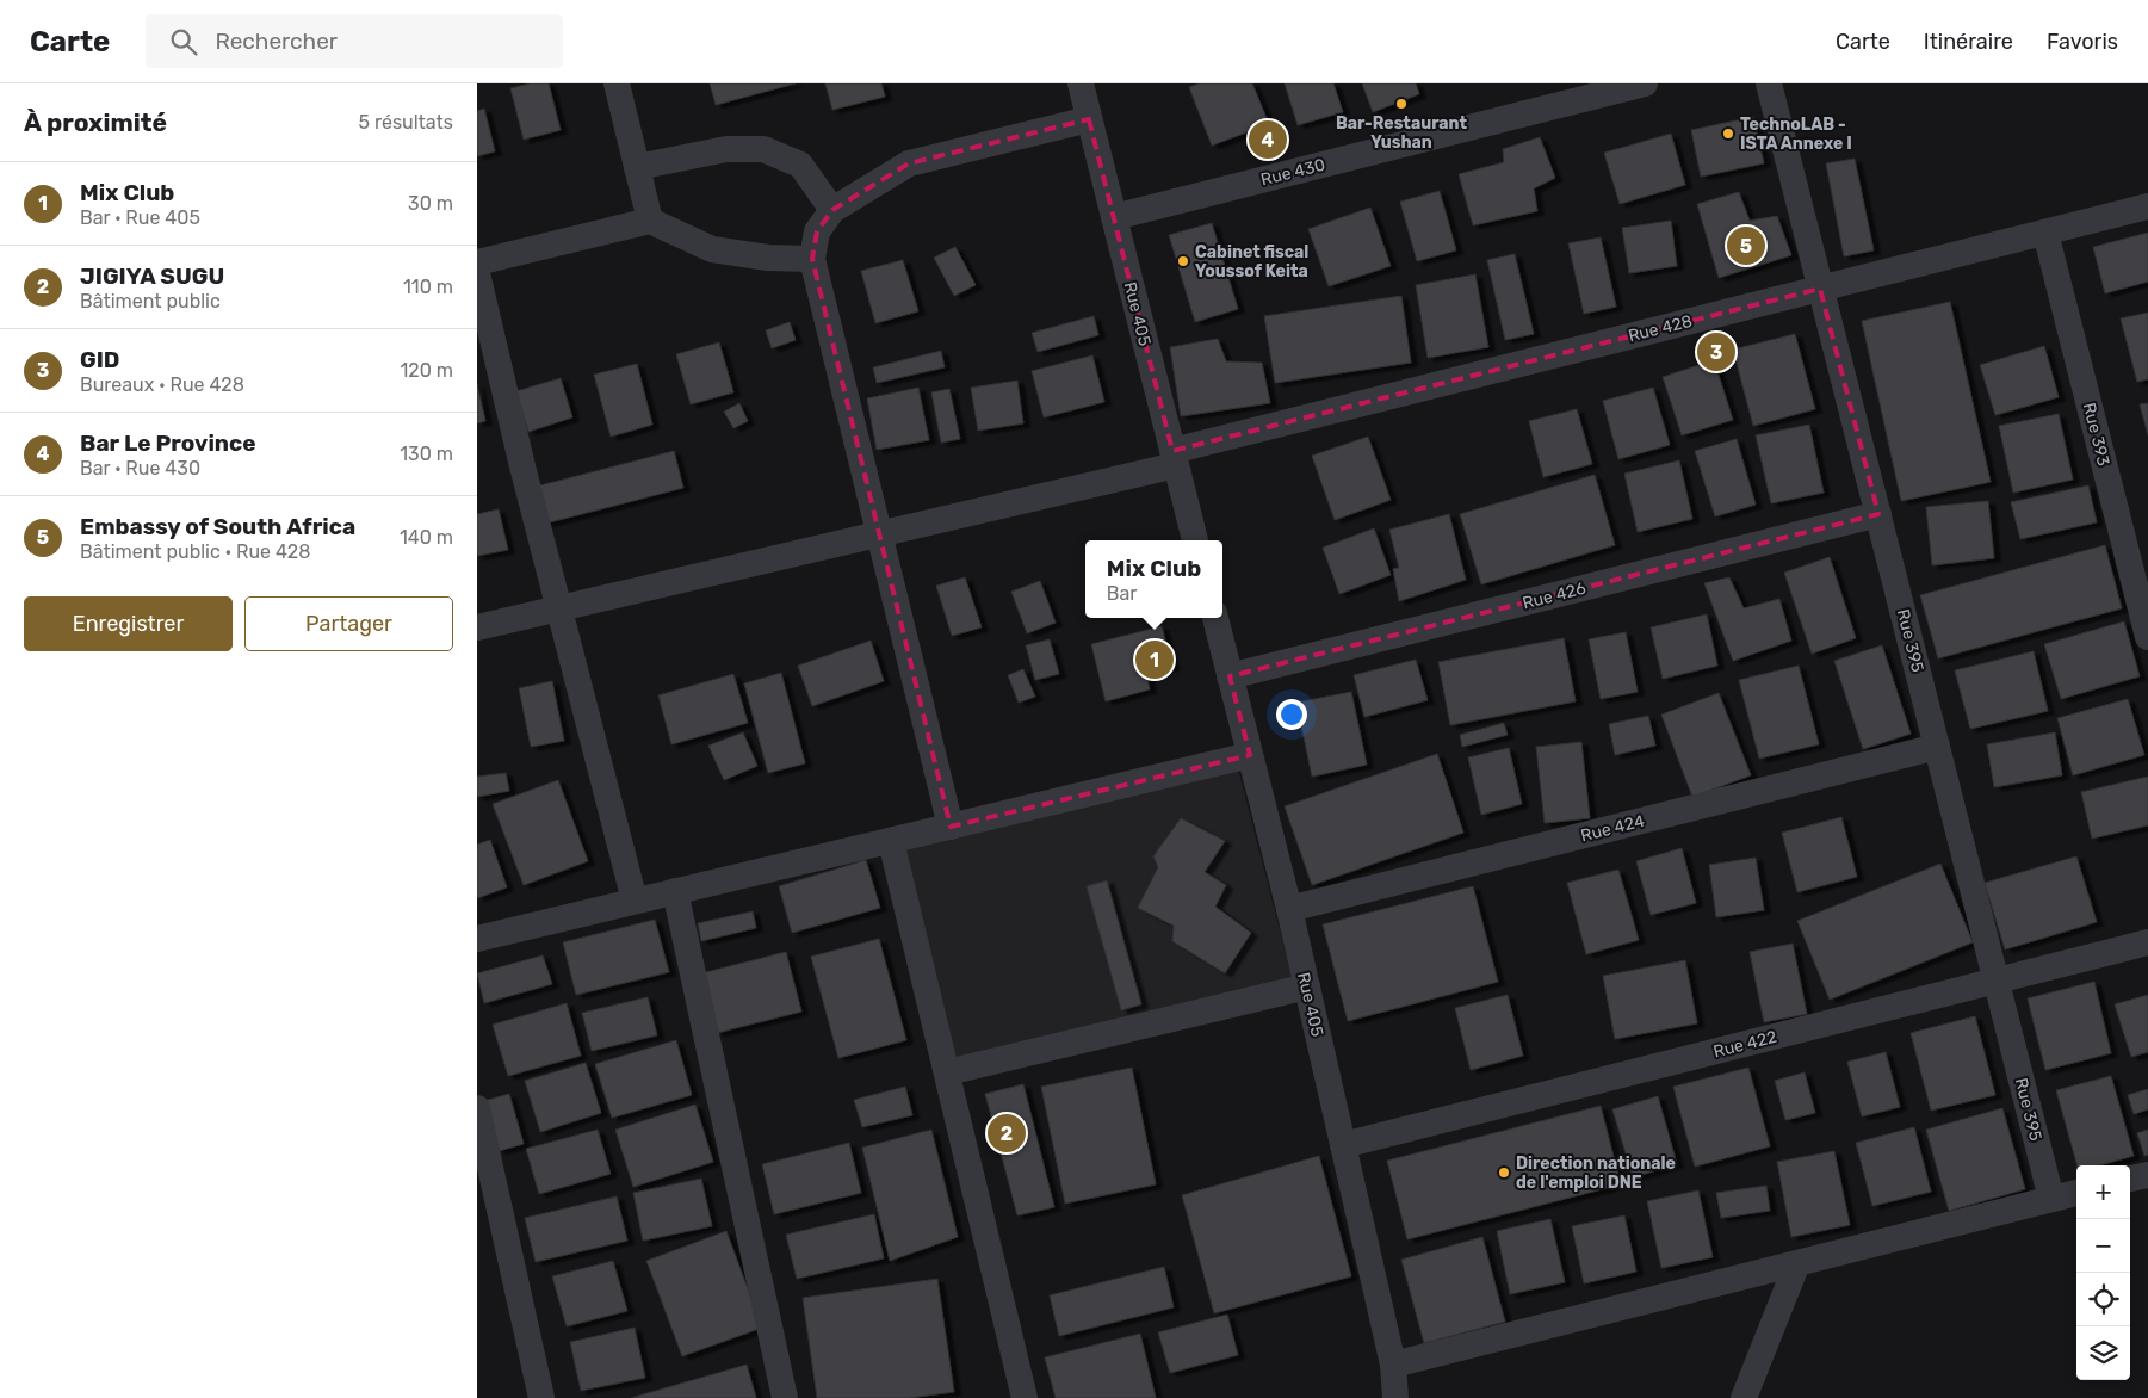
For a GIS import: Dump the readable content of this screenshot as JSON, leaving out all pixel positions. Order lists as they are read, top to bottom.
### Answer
{
  "streets": {
    "street": [
      "Rue 430",
      "Rue 405",
      "Rue 428",
      "Rue 393",
      "Rue 426",
      "Rue 395",
      "Rue 424",
      "Rue 422"
    ]
  },
  "crossings": [
    ["Rue 430", "Rue 405"],
    ["Rue 405", "Rue 428"],
    ["Rue 405", "Rue 426"],
    ["Rue 405", "Rue 424"],
    ["Rue 405", "Rue 422"],
    ["Rue 428", "Rue 393"],
    ["Rue 428", "Rue 395"],
    ["Rue 426", "Rue 395"],
    ["Rue 395", "Rue 424"],
    ["Rue 395", "Rue 422"]
  ],
  "places": [
    "Bar-Restaurant Yushan",
    "TechnoLAB - ISTA Annexe I",
    "Cabinet fiscal Youssof Keita",
    "Direction nationale de l'emploi DNE"
  ],
  "page": {
    "header": "Carte",
    "search": "Rechercher",
    "nav": ["Carte", "Itinéraire", "Favoris"],
    "heading": ["À proximité", "5 résultats"],
    "pins": [
      "4",
      "5",
      "3",
      "1",
      "2"
    ],
    "list": [
      {
        "mark": "1",
        "name": "Mix Club",
        "note": "Bar · Rue 405",
        "value": "30 m"
      },
      {
        "mark": "2",
        "name": "JIGIYA SUGU",
        "note": "Bâtiment public",
        "value": "110 m"
      },
      {
        "mark": "3",
        "name": "GID",
        "note": "Bureaux · Rue 428",
        "value": "120 m"
      },
      {
        "mark": "4",
        "name": "Bar Le Province",
        "note": "Bar · Rue 430",
        "value": "130 m"
      },
      {
        "mark": "5",
        "name": "Embassy of South Africa",
        "note": "Bâtiment public · Rue 428",
        "value": "140 m"
      }
    ],
    "popup": ["Mix Club", "Bar"],
    "buttons": ["Enregistrer", "Partager"],
    "map_buttons": ["+", "−"]
  }
}
